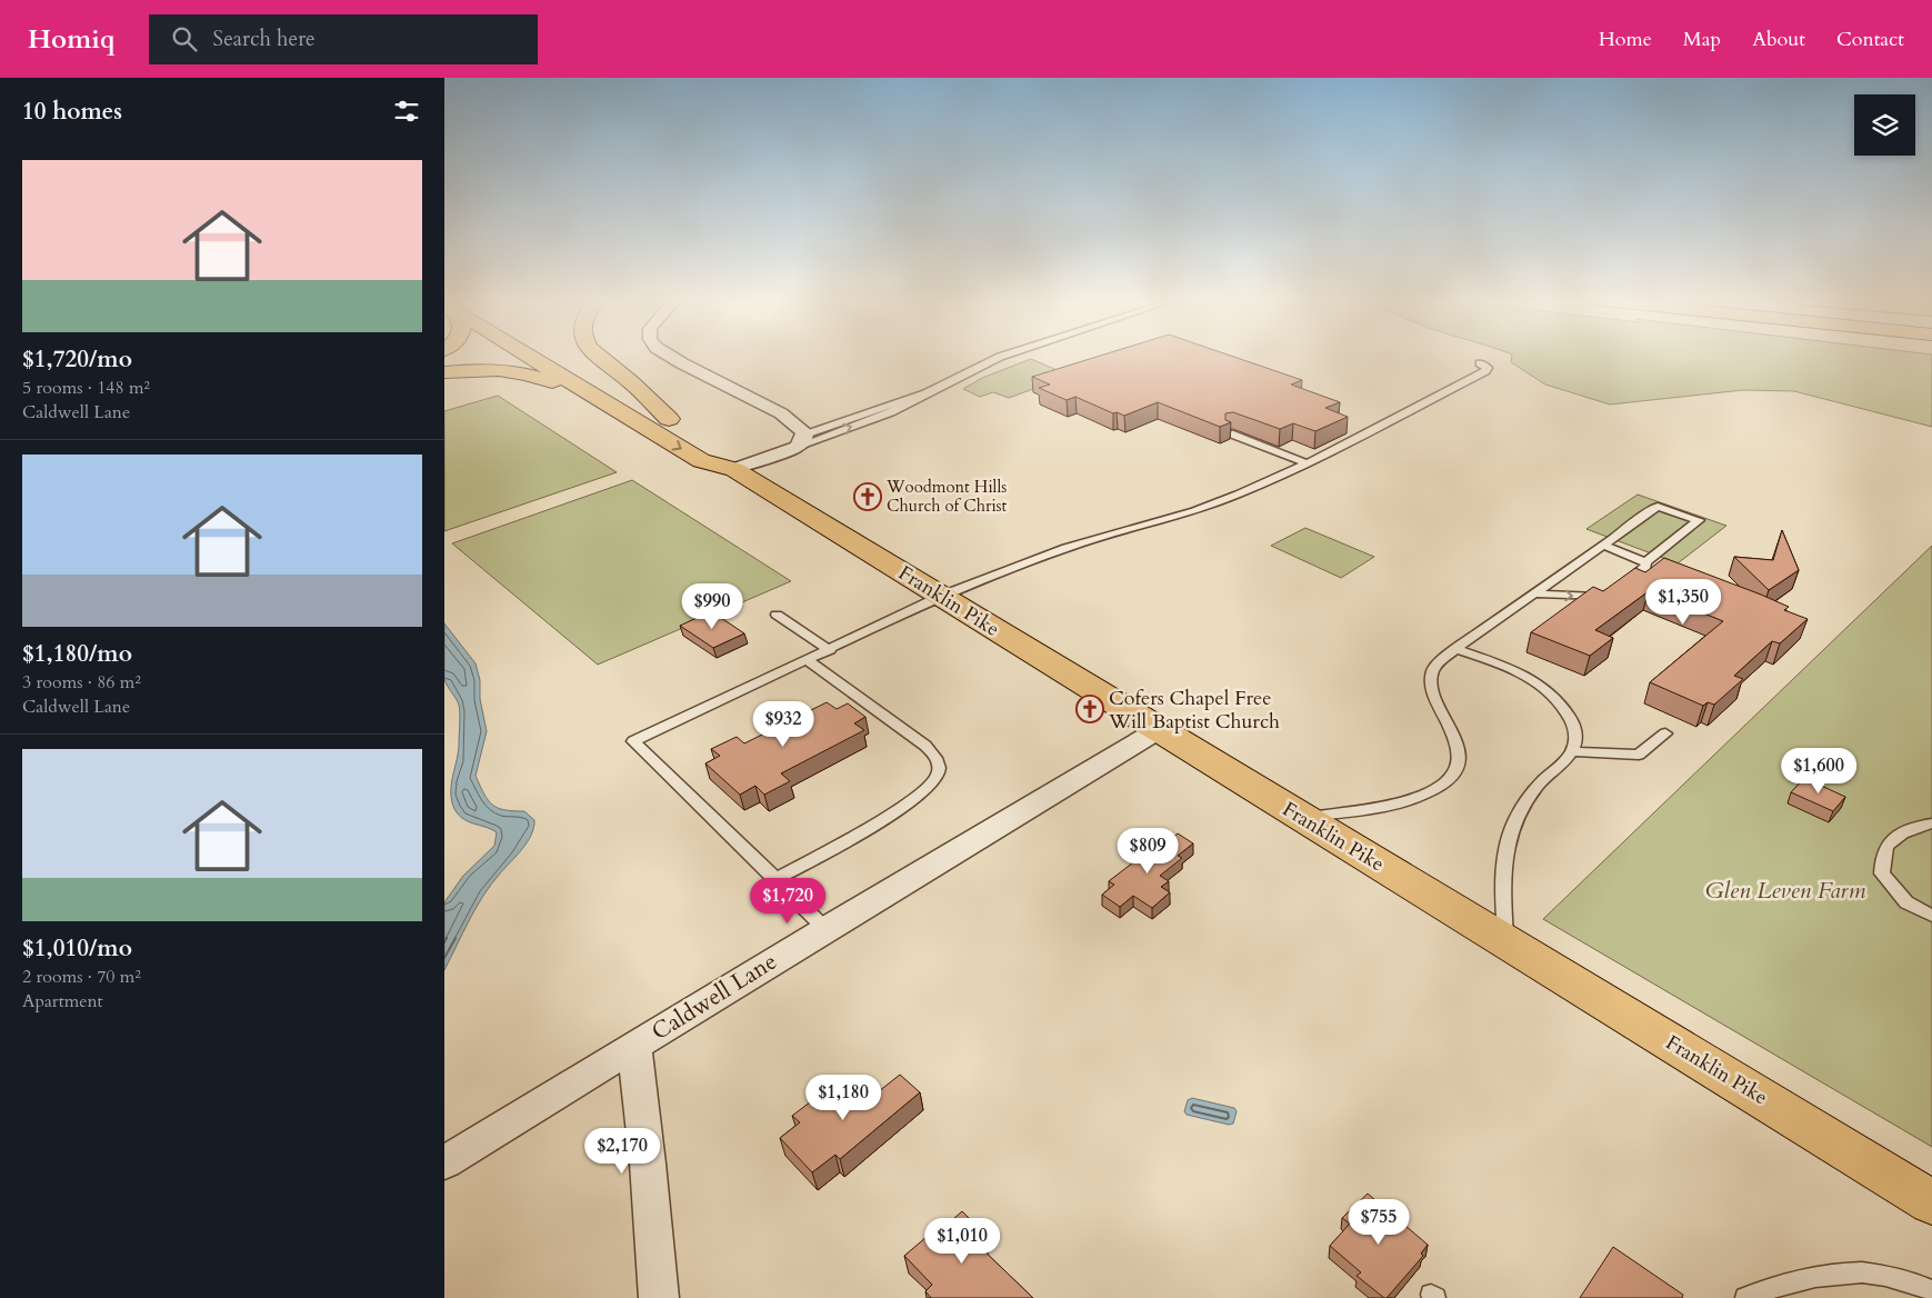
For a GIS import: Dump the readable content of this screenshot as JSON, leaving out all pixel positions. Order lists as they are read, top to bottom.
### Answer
{
  "streets": {
    "main road": ["Franklin Pike"],
    "street": ["Caldwell Lane"]
  },
  "crossings": [
    ["Franklin Pike", "Caldwell Lane"]
  ],
  "parks": ["Glen Leven Farm"],
  "places": {
    "church": ["Woodmont Hills Church of Christ", "Cofers Chapel Free Will Baptist Church"]
  },
  "page": {
    "header": "Homiq",
    "search": "Search here",
    "nav": [
      "Home",
      "Map",
      "About",
      "Contact"
    ],
    "heading": "10 homes",
    "list": [
      {
        "name": "$1,720/mo",
        "note": "5 rooms · 148 m² · Caldwell Lane"
      },
      {
        "name": "$1,180/mo",
        "note": "3 rooms · 86 m² · Caldwell Lane"
      },
      {
        "name": "$1,010/mo",
        "note": "2 rooms · 70 m² · Apartment"
      }
    ],
    "price": [
      "$1,350",
      "$990",
      "$932",
      "$1,600",
      "$809",
      "$1,720",
      "$1,180",
      "$2,170",
      "$755",
      "$1,010"
    ]
  }
}
